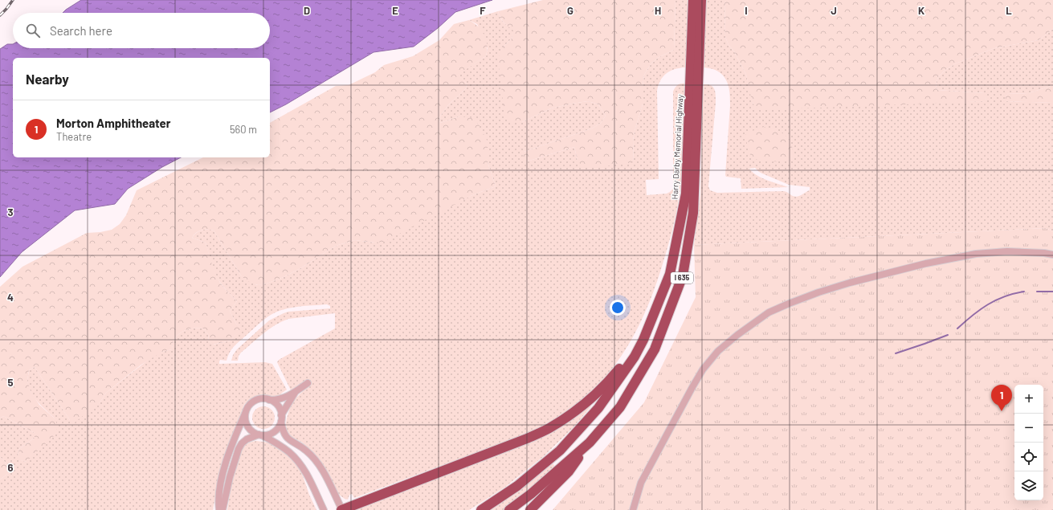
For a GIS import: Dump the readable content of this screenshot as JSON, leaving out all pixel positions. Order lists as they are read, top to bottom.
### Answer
{
  "streets": {
    "highway": ["Harry Darby Memorial Highway", "I 635"]
  },
  "page": {
    "search": "Search here",
    "heading": "Nearby",
    "list": [
      {
        "mark": "1",
        "name": "Morton Amphitheater",
        "note": "Theatre",
        "value": "560 m"
      }
    ],
    "map_buttons": ["+", "−"],
    "pins": "1"
  },
  "grid": {
    "columns": [
      "D",
      "E",
      "F",
      "G",
      "H",
      "I",
      "J",
      "K",
      "L"
    ],
    "rows": [
      "3",
      "4",
      "5",
      "6"
    ]
  }
}
